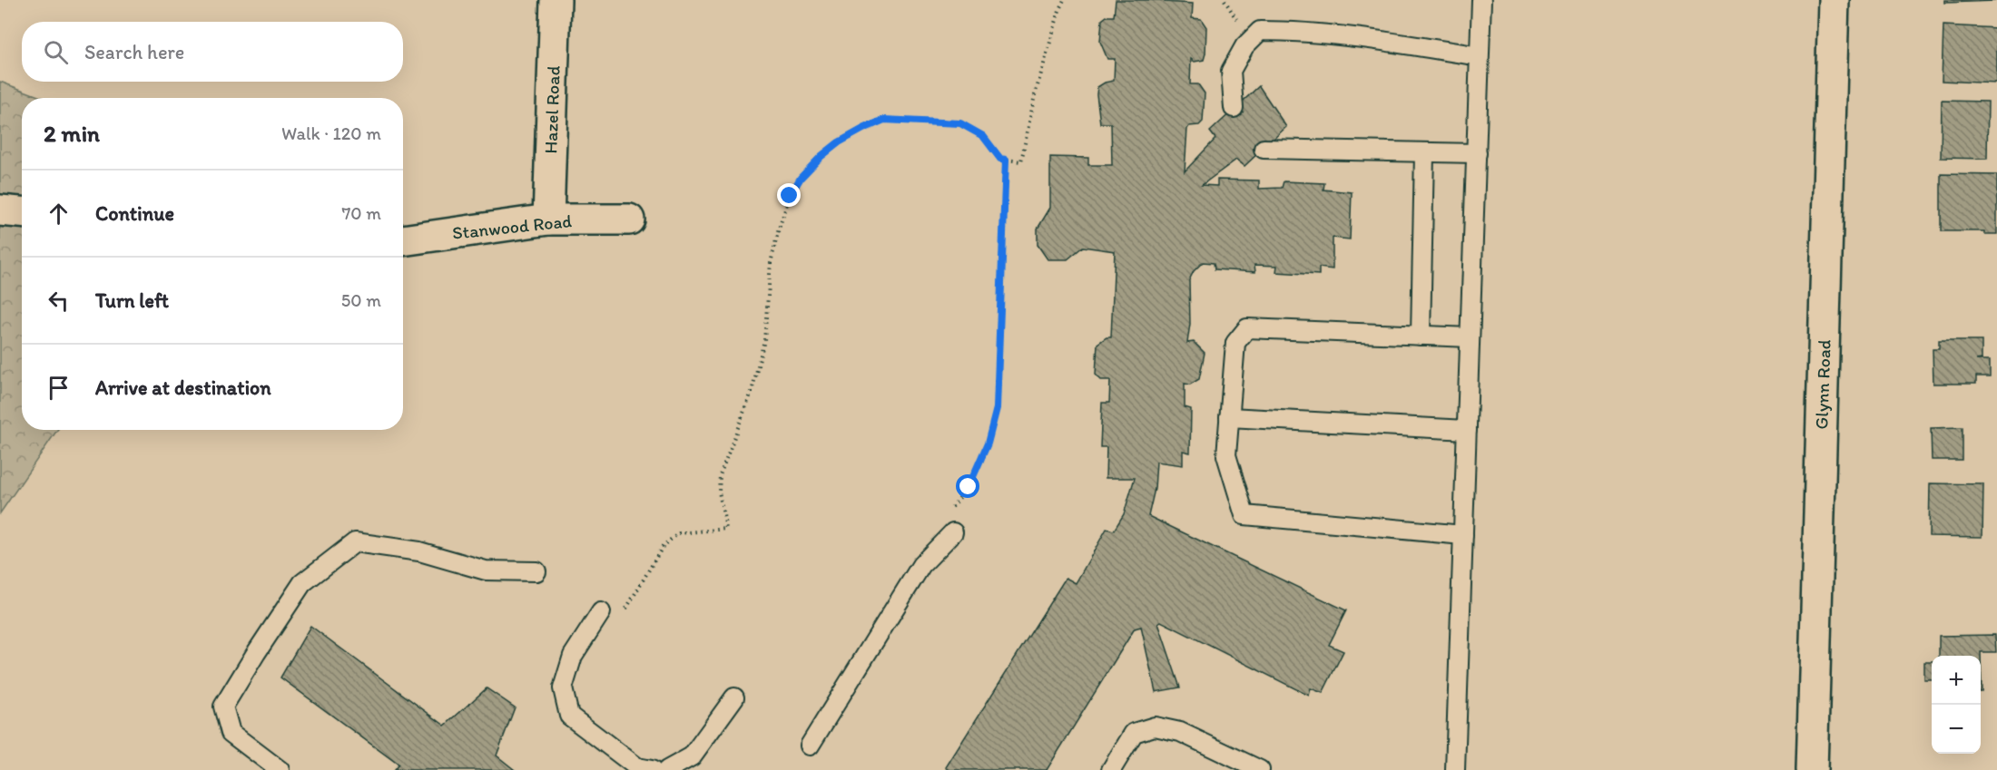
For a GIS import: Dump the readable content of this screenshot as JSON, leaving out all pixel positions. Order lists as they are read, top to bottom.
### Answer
{
  "streets": {
    "street": ["Hazel Road", "Stanwood Road", "Glynn Road"]
  },
  "crossings": [
    ["Hazel Road", "Stanwood Road"]
  ],
  "page": {
    "search": "Search here",
    "heading": ["2 min", "Walk · 120 m"],
    "list": [
      ["Continue", "70 m"],
      ["Turn left", "50 m"],
      "Arrive at destination"
    ],
    "map_buttons": ["+", "−"]
  }
}
